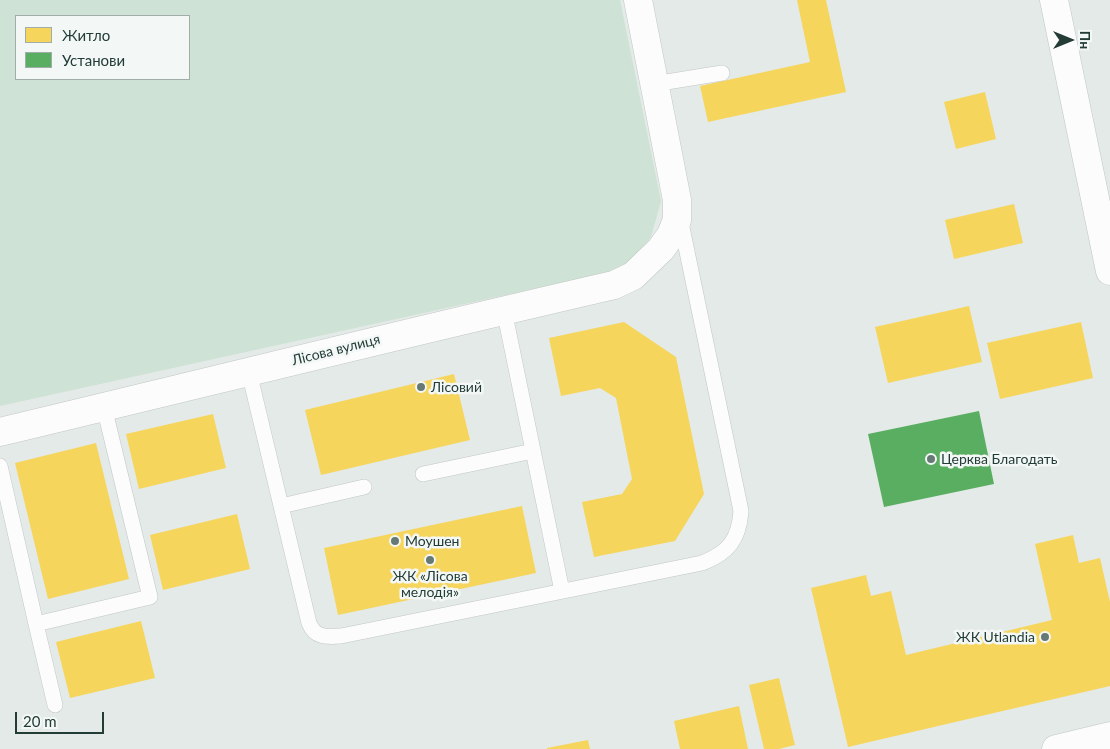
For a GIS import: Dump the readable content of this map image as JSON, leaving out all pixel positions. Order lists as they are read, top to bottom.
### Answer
{
  "streets": {
    "street": ["Лісова вулиця"]
  },
  "places": [
    "Лісовий",
    "Церква Благодать",
    "Моушен",
    "ЖК «Лісова мелодія»",
    "ЖК Utlandia"
  ],
  "legend": ["Житло", "Установи"],
  "scale_bar": "20 m",
  "north": "right"
}
